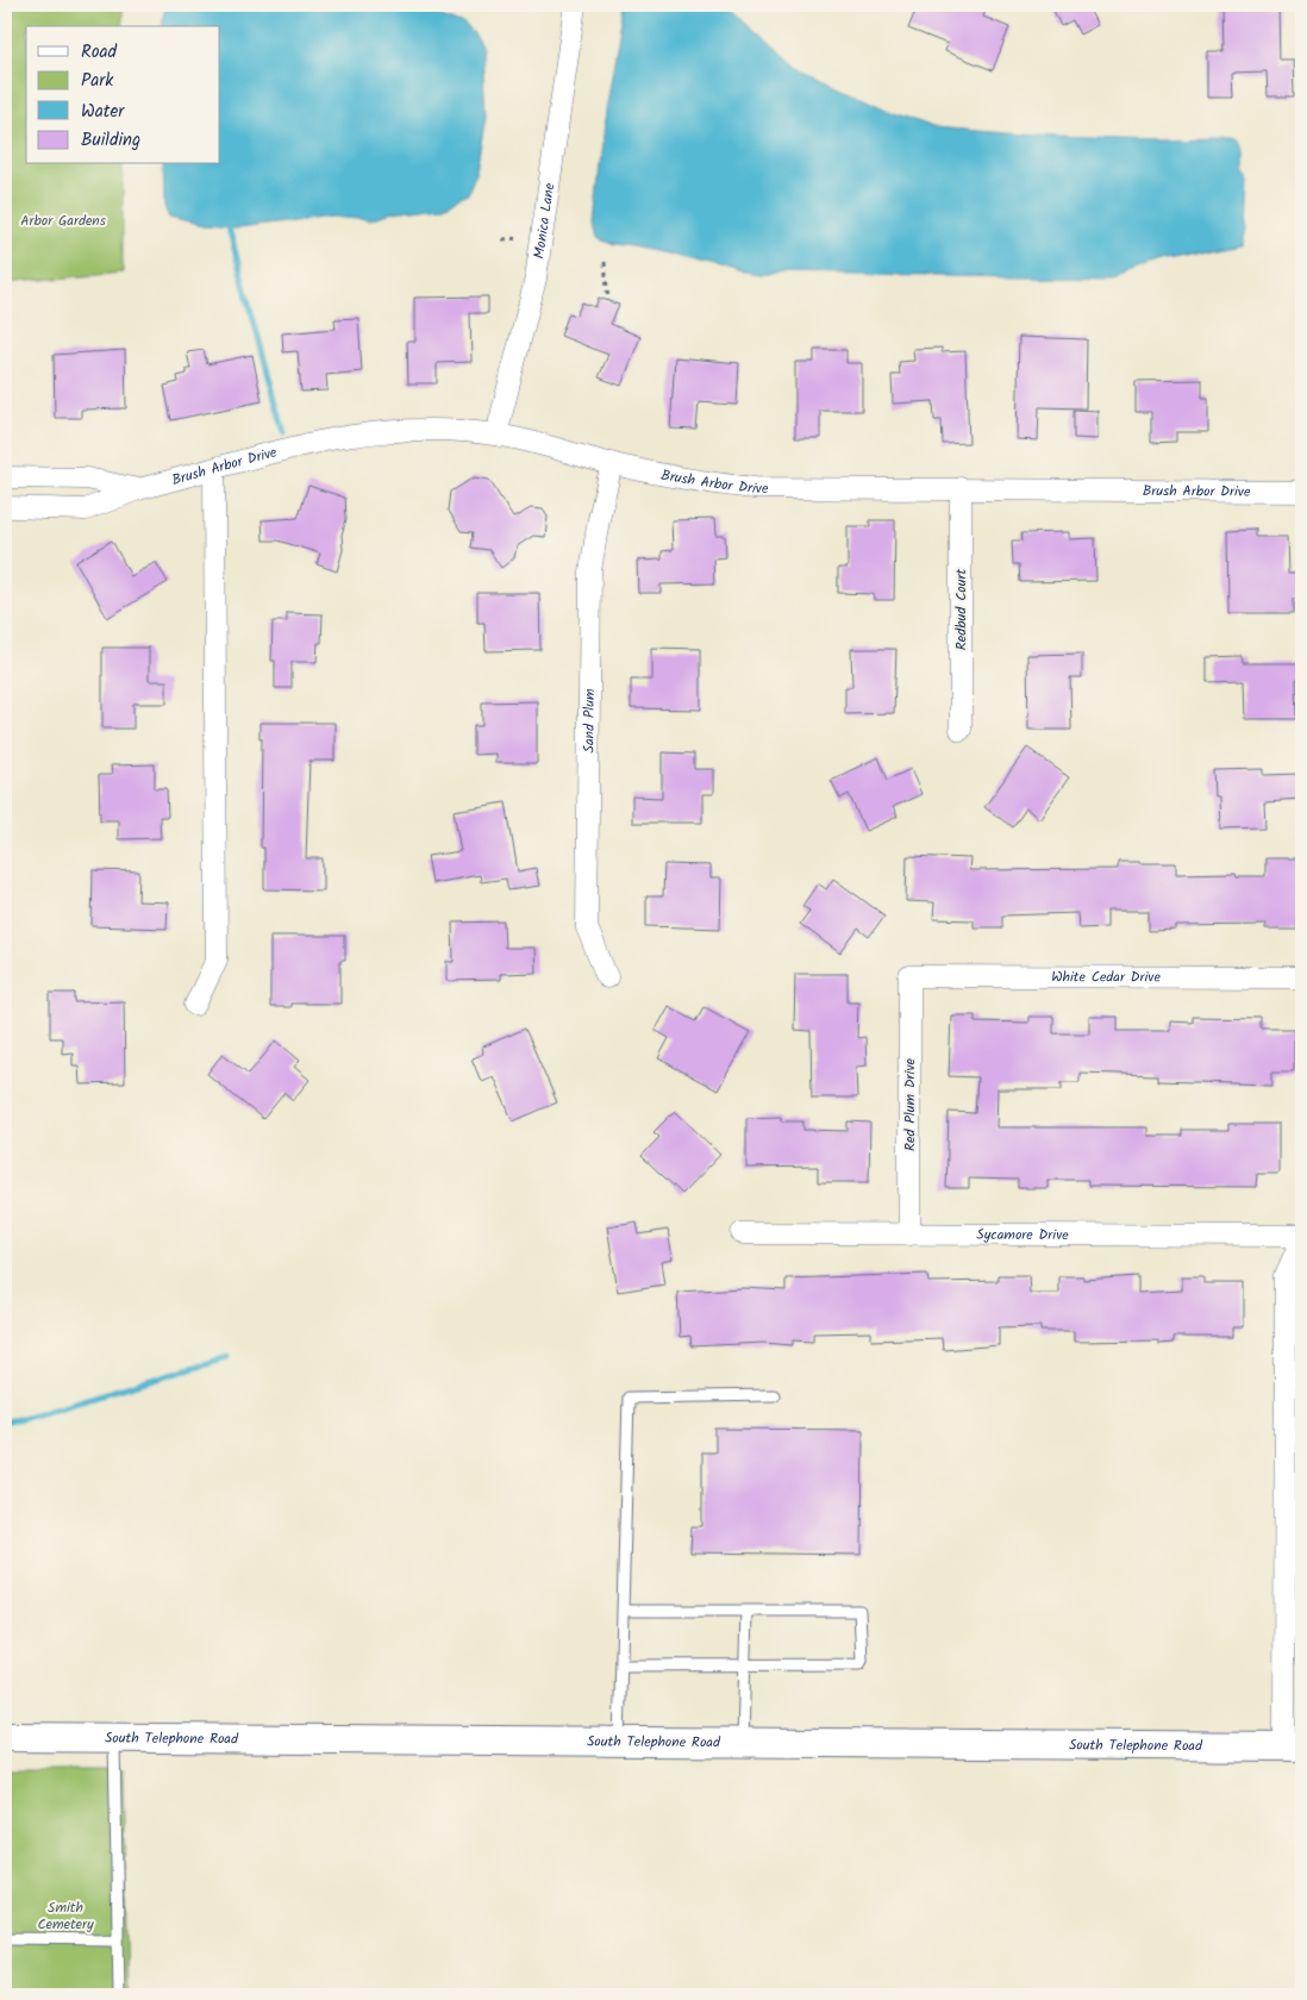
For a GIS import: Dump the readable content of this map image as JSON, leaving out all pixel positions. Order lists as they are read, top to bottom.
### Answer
{
  "streets": {
    "main road": ["South Telephone Road"],
    "street": [
      "Monica Lane",
      "Brush Arbor Drive",
      "Redbud Court",
      "Sand Plum",
      "White Cedar Drive",
      "Red Plum Drive",
      "Sycamore Drive"
    ]
  },
  "crossings": [
    ["Monica Lane", "Brush Arbor Drive"],
    ["Brush Arbor Drive", "Redbud Court"],
    ["Brush Arbor Drive", "Sand Plum"],
    ["White Cedar Drive", "Red Plum Drive"],
    ["Red Plum Drive", "Sycamore Drive"]
  ],
  "parks": ["Arbor Gardens", "Smith Cemetery"],
  "legend": [
    "Road",
    "Park",
    "Water",
    "Building"
  ]
}
